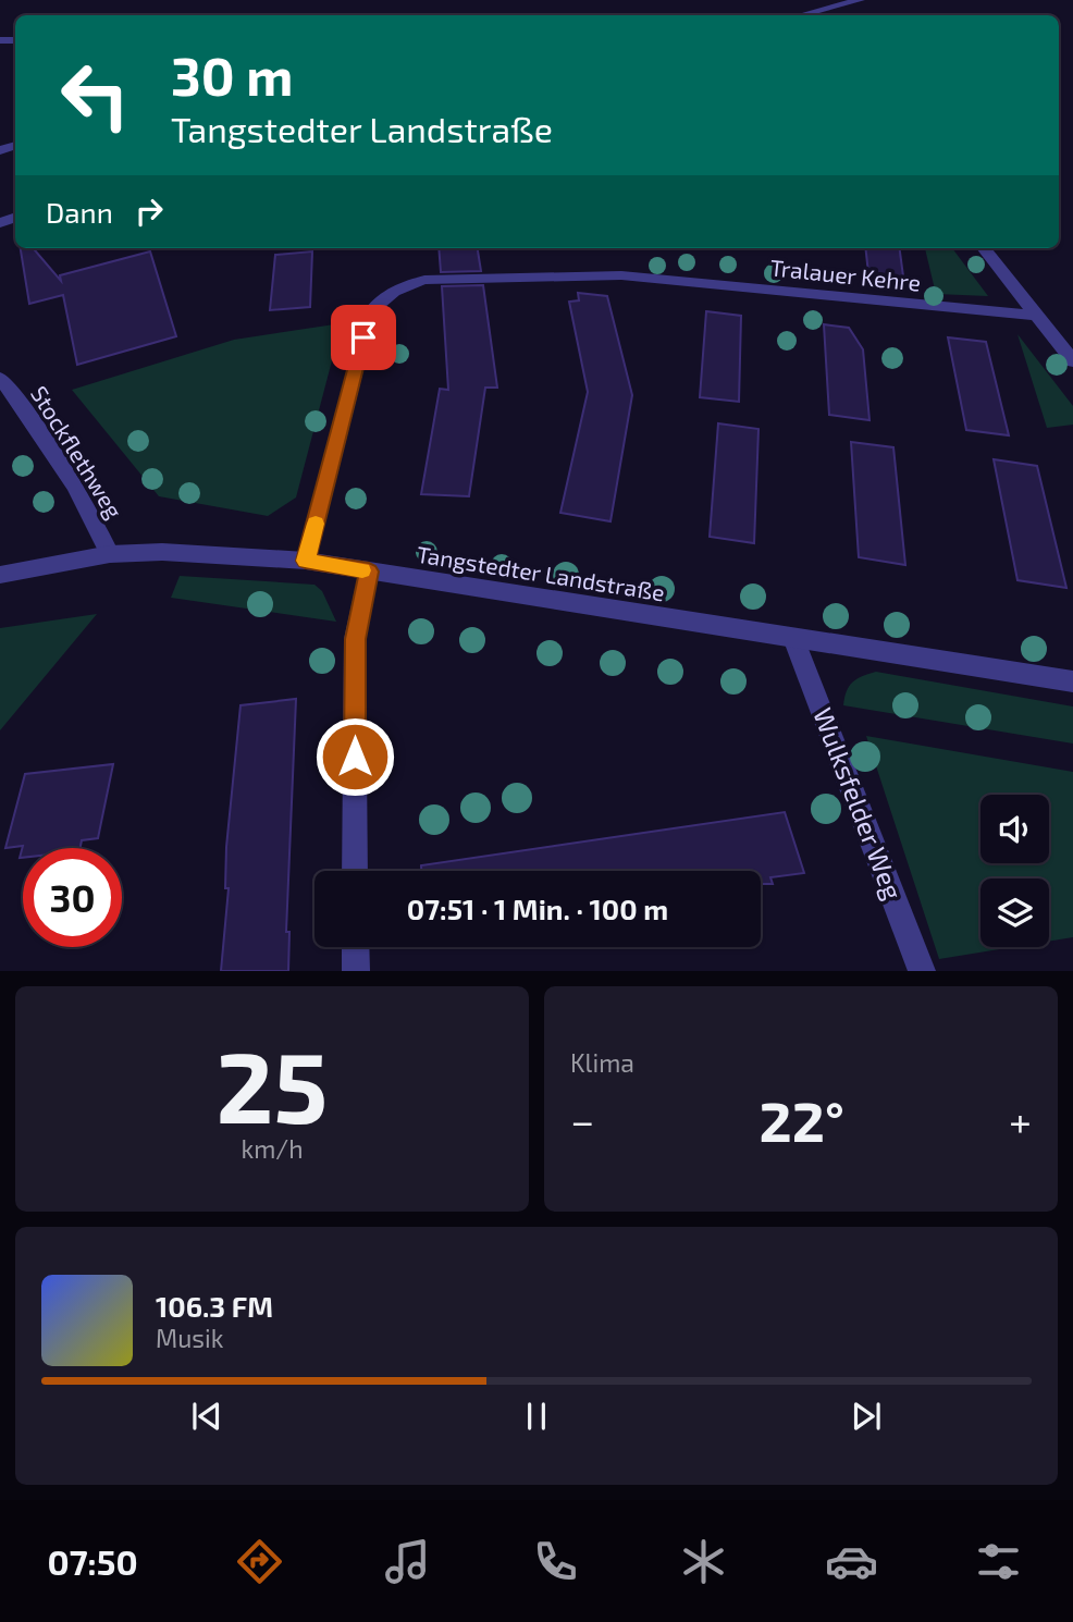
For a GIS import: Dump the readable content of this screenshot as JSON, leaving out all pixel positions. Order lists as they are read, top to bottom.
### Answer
{
  "streets": {
    "street": [
      "Tralauer Kehre",
      "Stockflethweg",
      "Tangstedter Landstraße",
      "Wulksfelder Weg"
    ]
  },
  "crossings": [
    ["Tralauer Kehre", "Tangstedter Landstraße"],
    ["Stockflethweg", "Tangstedter Landstraße"],
    ["Tangstedter Landstraße", "Wulksfelder Weg"]
  ],
  "page": {
    "turn": ["30 m", "Tangstedter Landstraße"],
    "then": "Dann",
    "limit": "30",
    "trip": "07:51 · 1 Min. · 100 m",
    "tile": [
      ["25", "km/h"],
      "Klima"
    ],
    "heat": ["−", "22°", "+"],
    "song": ["106.3 FM", "Musik"],
    "tabs": "07:50"
  }
}
